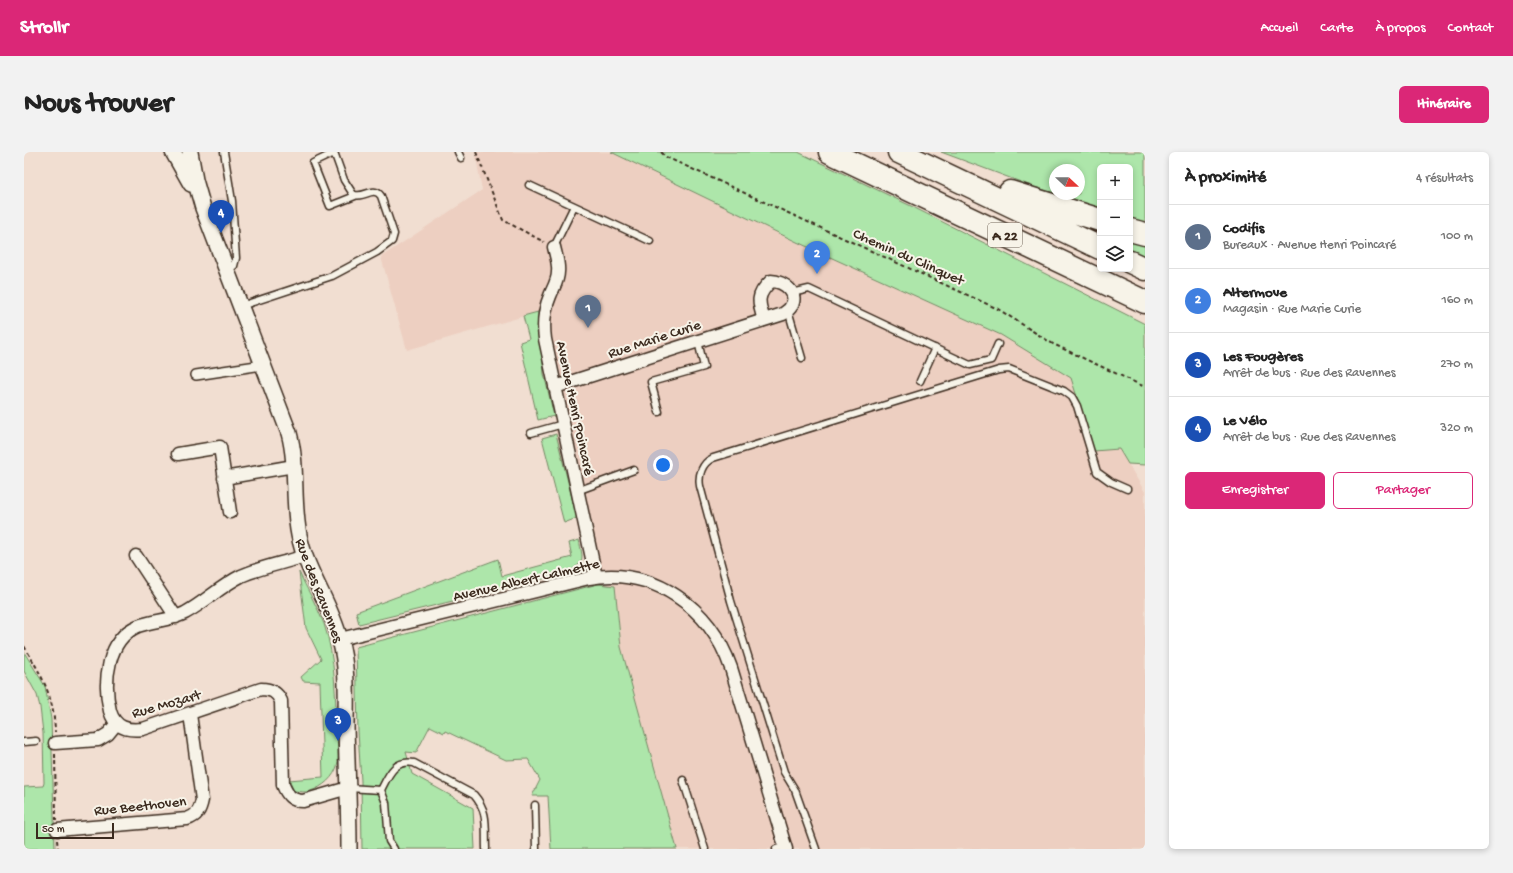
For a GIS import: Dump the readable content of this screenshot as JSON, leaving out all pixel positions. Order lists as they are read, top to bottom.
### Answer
{
  "streets": {
    "highway": ["A 22"],
    "street": [
      "Rue Marie Curie",
      "Avenue Henri Poincaré",
      "Avenue Albert Calmette",
      "Rue des Ravennes",
      "Rue Mozart",
      "Rue Beethoven"
    ],
    "path": ["Chemin du Clinquet"]
  },
  "crossings": [
    ["Rue Marie Curie", "Avenue Henri Poincaré"],
    ["Avenue Henri Poincaré", "Avenue Albert Calmette"],
    ["Avenue Albert Calmette", "Rue des Ravennes"],
    ["Rue des Ravennes", "Rue Mozart"],
    ["Rue Mozart", "Rue Beethoven"]
  ],
  "scale_bar": "50 m",
  "north": "right",
  "page": {
    "header": "Strollr",
    "nav": [
      "Accueil",
      "Carte",
      "À propos",
      "Contact"
    ],
    "buttons": [
      "Itinéraire",
      ["Enregistrer", "Partager"]
    ],
    "title": "Nous trouver",
    "heading": ["À proximité", "4 résultats"],
    "map_buttons": ["+", "−"],
    "pins": [
      "4",
      "2",
      "1",
      "3"
    ],
    "list": [
      {
        "mark": "1",
        "name": "Codifis",
        "note": "Bureaux · Avenue Henri Poincaré",
        "value": "100 m"
      },
      {
        "mark": "2",
        "name": "Altermove",
        "note": "Magasin · Rue Marie Curie",
        "value": "160 m"
      },
      {
        "mark": "3",
        "name": "Les Fougères",
        "note": "Arrêt de bus · Rue des Ravennes",
        "value": "270 m"
      },
      {
        "mark": "4",
        "name": "Le Vélo",
        "note": "Arrêt de bus · Rue des Ravennes",
        "value": "320 m"
      }
    ],
    "scale": "50 m"
  }
}
